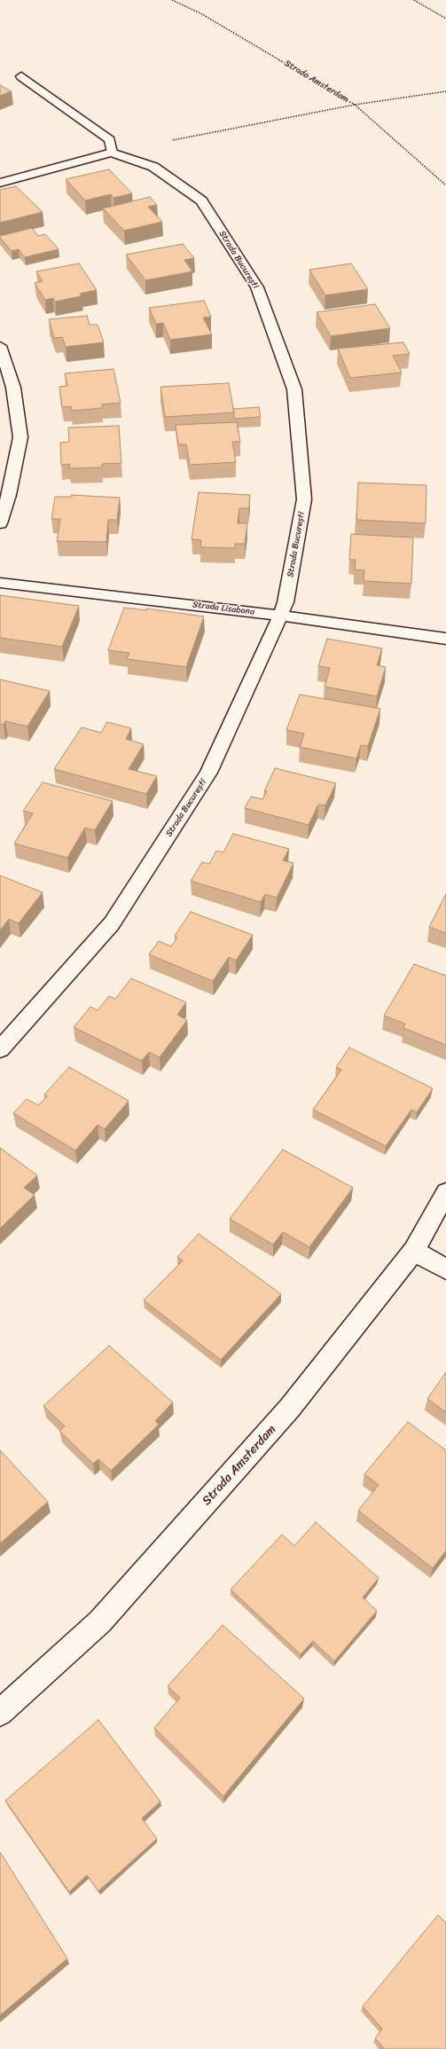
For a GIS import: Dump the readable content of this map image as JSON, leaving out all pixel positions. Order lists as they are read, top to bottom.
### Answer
{
  "streets": {
    "street": ["Strada Amsterdam", "Strada București", "Strada Lisabona"]
  },
  "crossings": [
    ["Strada București", "Strada Lisabona"]
  ]
}
